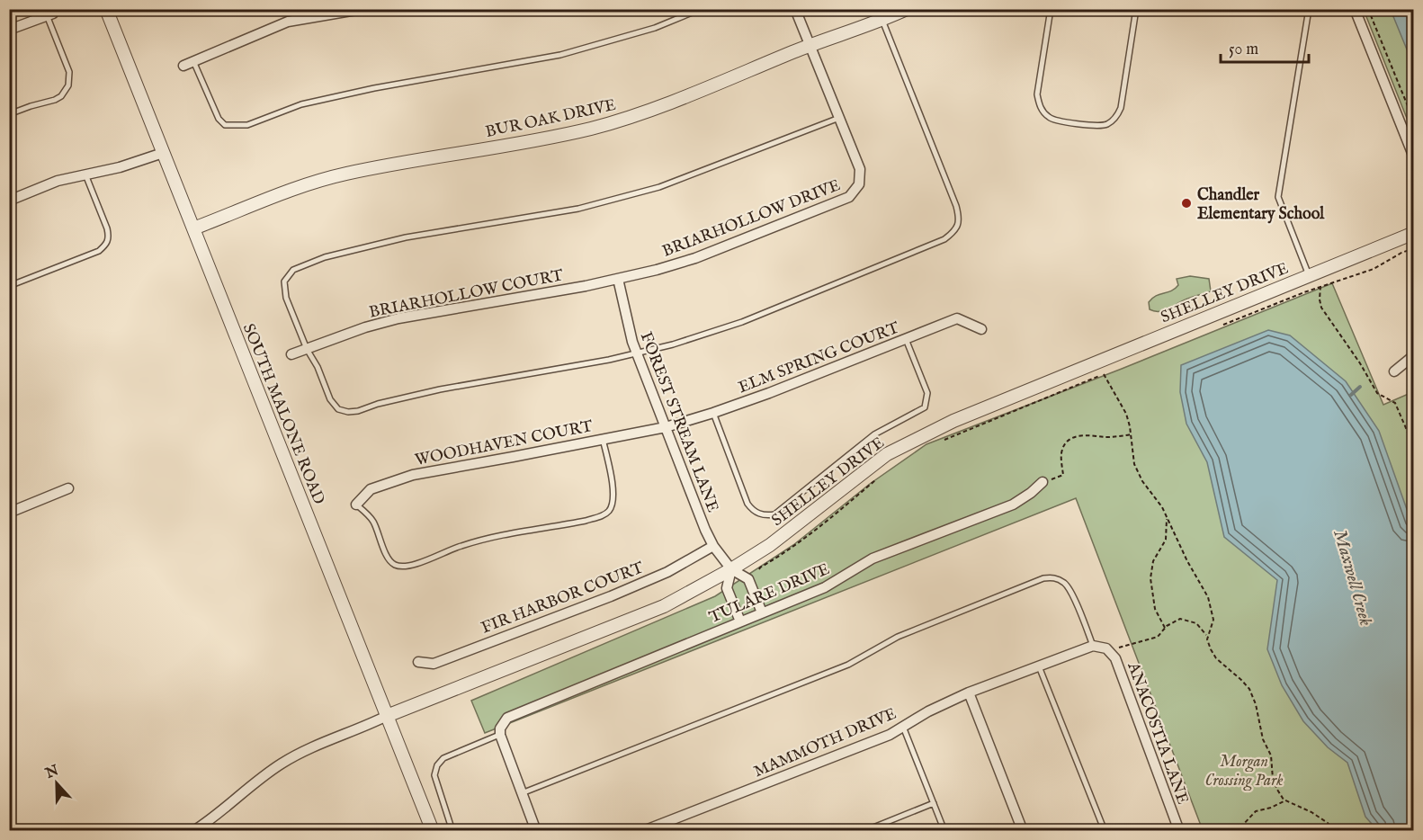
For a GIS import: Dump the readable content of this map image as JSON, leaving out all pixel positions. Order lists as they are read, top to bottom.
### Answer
{
  "streets": {
    "street": [
      "BUR OAK DRIVE",
      "BRIARHOLLOW DRIVE",
      "SHELLEY DRIVE",
      "BRIARHOLLOW COURT",
      "ELM SPRING COURT",
      "SOUTH MALONE ROAD",
      "FOREST STREAM LANE",
      "WOODHAVEN COURT",
      "TULARE DRIVE",
      "FIR HARBOR COURT",
      "ANACOSTIA LANE",
      "MAMMOTH DRIVE"
    ]
  },
  "crossings": [
    ["BUR OAK DRIVE", "SOUTH MALONE ROAD"],
    ["BRIARHOLLOW DRIVE", "BRIARHOLLOW COURT"],
    ["BRIARHOLLOW DRIVE", "FOREST STREAM LANE"],
    ["SHELLEY DRIVE", "SOUTH MALONE ROAD"],
    ["SHELLEY DRIVE", "FOREST STREAM LANE"],
    ["BRIARHOLLOW COURT", "FOREST STREAM LANE"],
    ["ELM SPRING COURT", "FOREST STREAM LANE"],
    ["ELM SPRING COURT", "WOODHAVEN COURT"],
    ["FOREST STREAM LANE", "WOODHAVEN COURT"],
    ["FOREST STREAM LANE", "TULARE DRIVE"],
    ["FOREST STREAM LANE", "FIR HARBOR COURT"]
  ],
  "water": ["Maxwell Creek"],
  "parks": ["Morgan Crossing Park"],
  "places": ["Chandler Elementary School"],
  "scale_bar": "50 m",
  "north": "top"
}
